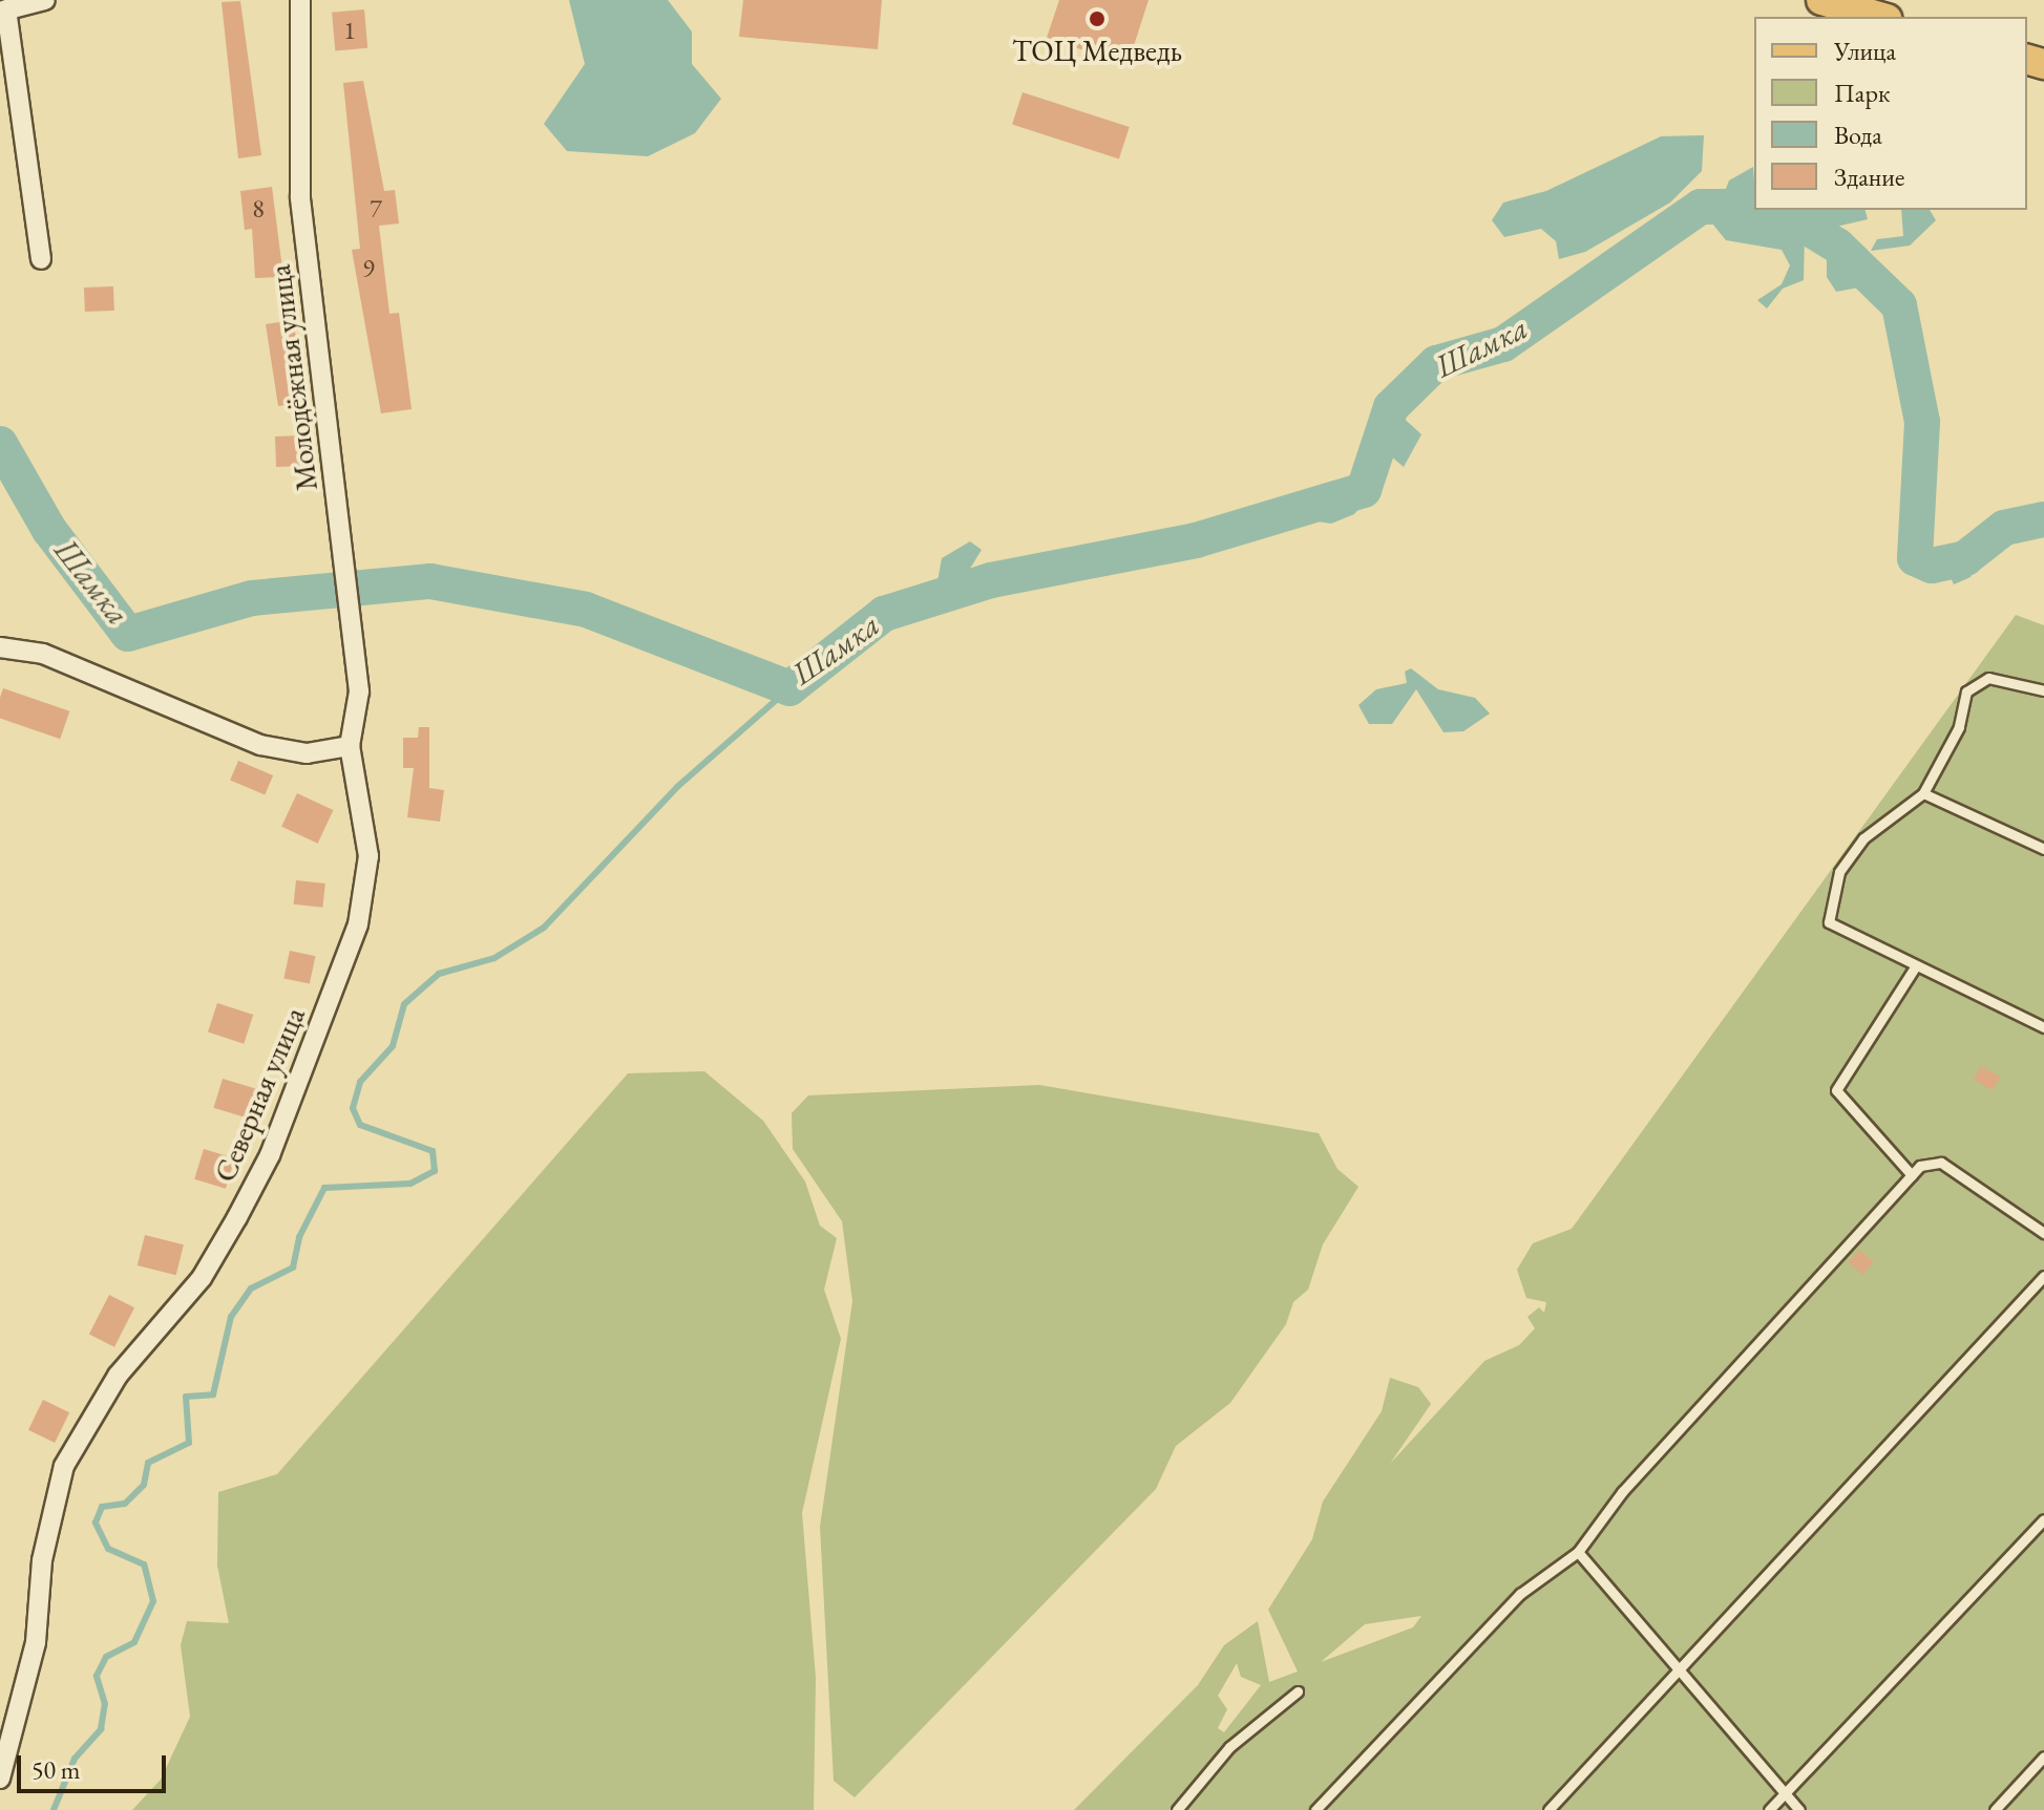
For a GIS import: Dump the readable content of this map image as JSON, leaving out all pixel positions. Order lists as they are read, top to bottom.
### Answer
{
  "streets": {
    "street": ["Молодёжная улица", "Северная улица"]
  },
  "crossings": [
    ["Молодёжная улица", "Северная улица"]
  ],
  "water": ["Шамка"],
  "places": ["ТОЦ Медведь"],
  "house_numbers": [
    "1",
    "8",
    "7",
    "9"
  ],
  "legend": [
    "Улица",
    "Парк",
    "Вода",
    "Здание"
  ],
  "scale_bar": "50 m"
}
